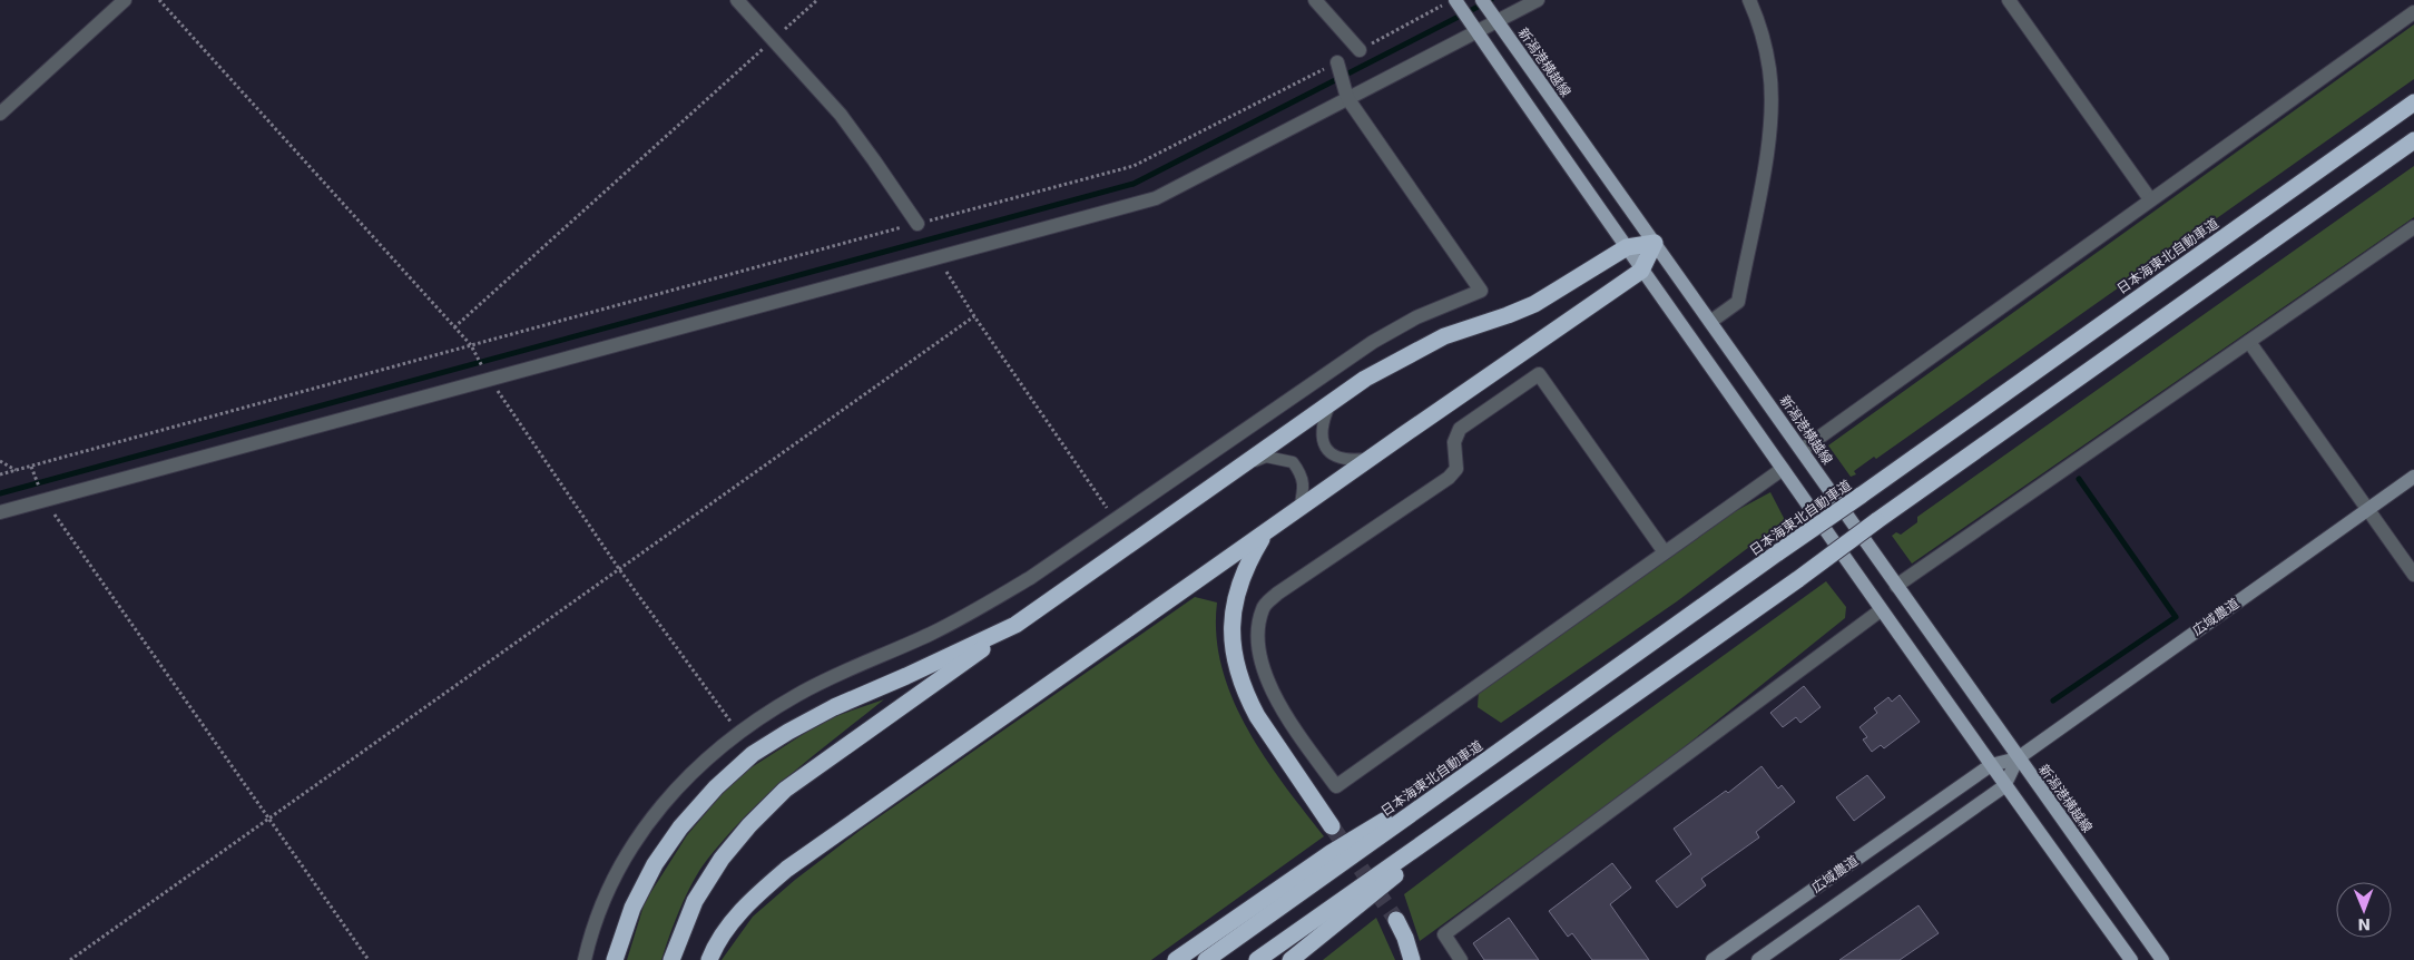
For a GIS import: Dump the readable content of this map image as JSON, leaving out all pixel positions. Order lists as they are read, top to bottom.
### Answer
{
  "streets": {
    "highway": ["日本海東北自動車道"],
    "main road": ["新潟港横越線"],
    "street": ["広域農道"]
  },
  "crossings": [
    ["新潟港横越線", "広域農道"]
  ],
  "north": "bottom"
}
